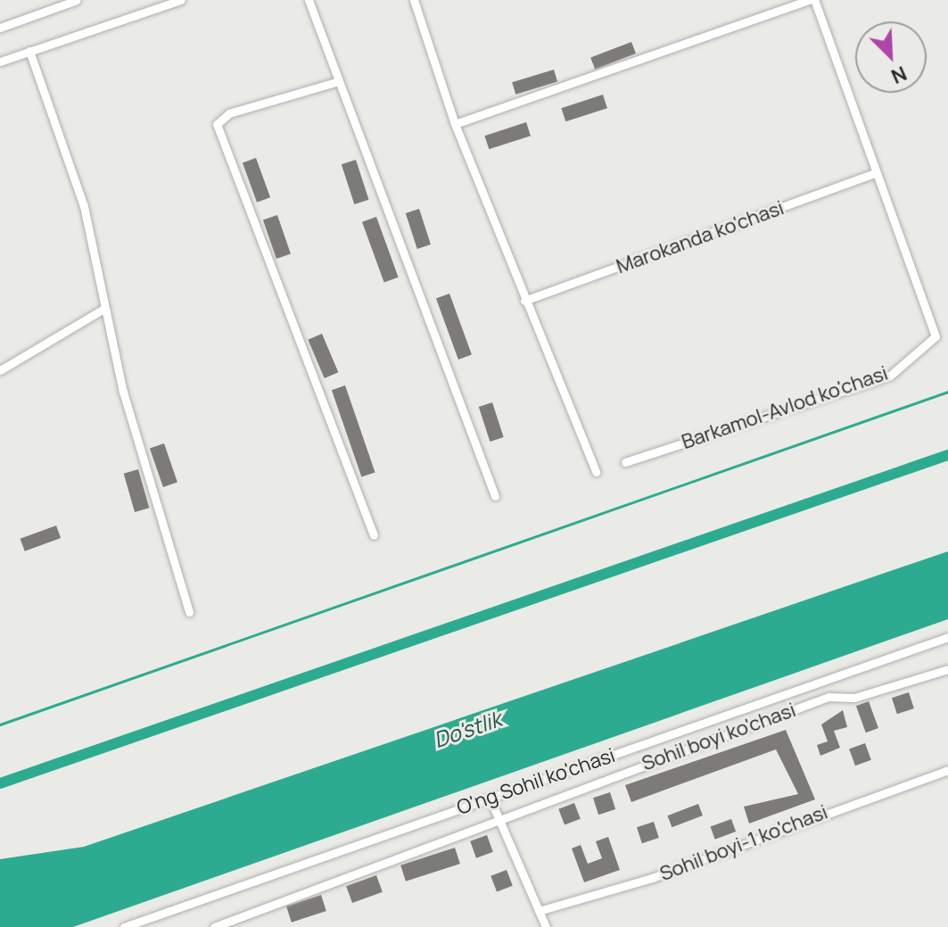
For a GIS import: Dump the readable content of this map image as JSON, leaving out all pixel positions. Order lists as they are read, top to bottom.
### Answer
{
  "streets": {
    "street": [
      "Marokanda ko'chasi",
      "Barkamol-Avlod ko'chasi",
      "Sohil boyi ko'chasi",
      "O'ng Sohil ko'chasi",
      "Sohil boyi-1 ko'chasi"
    ]
  },
  "crossings": [
    ["Marokanda ko'chasi", "Barkamol-Avlod ko'chasi"]
  ],
  "water": ["Do'stlik"],
  "north": "bottom right"
}
